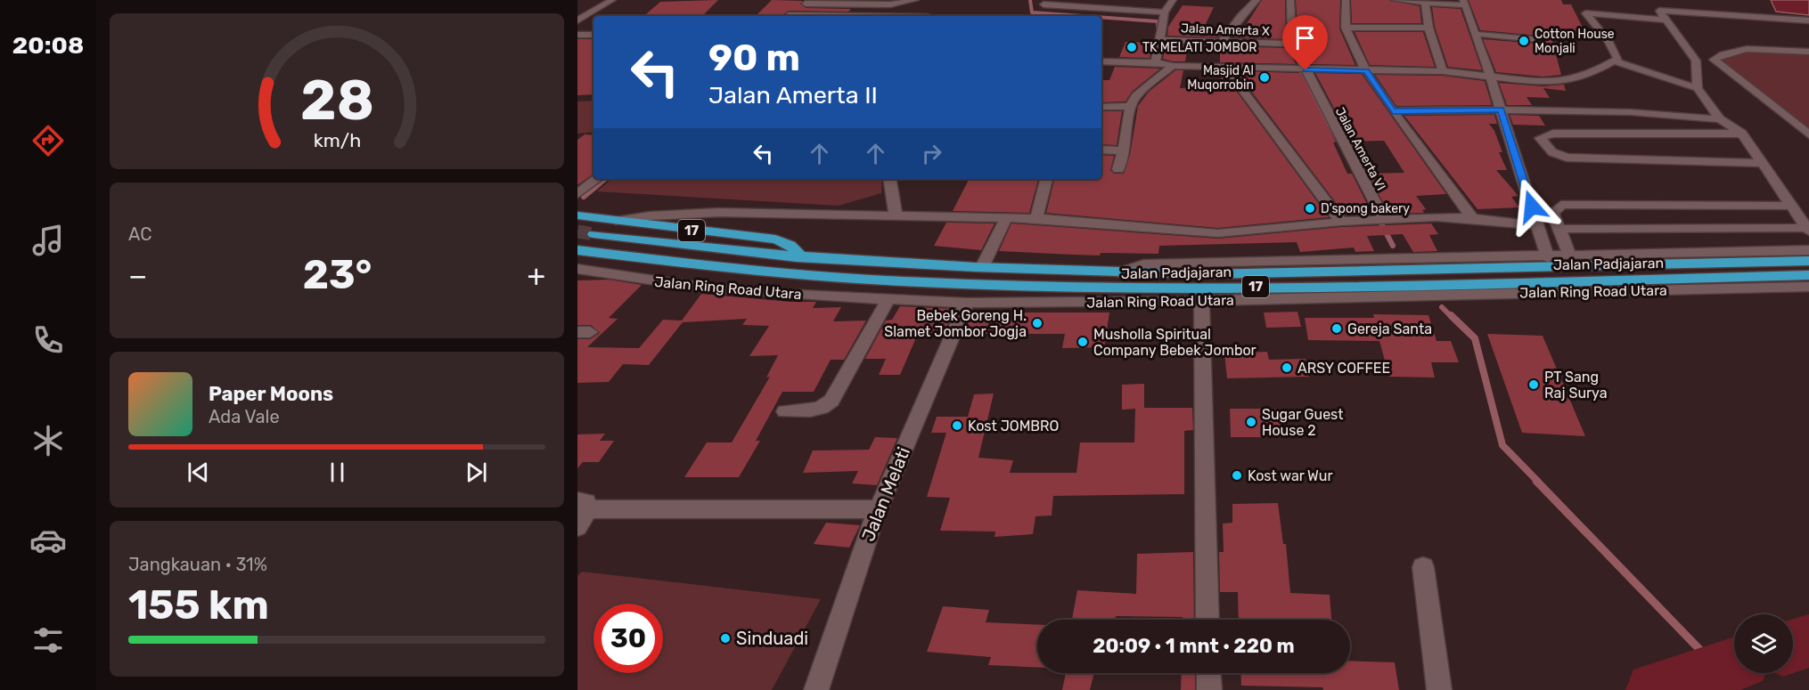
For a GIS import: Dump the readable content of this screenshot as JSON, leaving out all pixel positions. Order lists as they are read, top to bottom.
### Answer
{
  "streets": {
    "highway": ["17", "Jalan Padjajaran"],
    "street": [
      "Jalan Amerta X",
      "Jalan Amerta VI",
      "Jalan Ring Road Utara",
      "Jalan Melati"
    ]
  },
  "crossings": [
    ["Jalan Amerta X", "Jalan Amerta VI"],
    ["17", "Jalan Padjajaran"],
    ["Jalan Padjajaran", "Jalan Ring Road Utara"],
    ["Jalan Ring Road Utara", "Jalan Melati"]
  ],
  "places": [
    "Cotton House Monjali",
    "TK MELATI JOMBOR",
    "Masjid Al Muqorrobin",
    "D'spong bakery",
    "Bebek Goreng H. Slamet Jombor Jogja",
    "Gereja Santa",
    "Musholla Spiritual Company Bebek Jombor",
    "ARSY COFFEE",
    "PT Sang Raj Surya",
    "Sugar Guest House 2",
    "Kost JOMBRO",
    "Kost war Wur",
    "Sinduadi"
  ],
  "page": {
    "tabs": "20:08",
    "turn": ["90 m", "Jalan Amerta II"],
    "tile": [
      "AC",
      ["Jangkauan · 31%", "155 km"]
    ],
    "heat": ["−", "23°", "+"],
    "song": ["Paper Moons", "Ada Vale"],
    "limit": "30",
    "trip": "20:09 · 1 mnt · 220 m",
    "gauge": ["28", "km/h"]
  }
}
